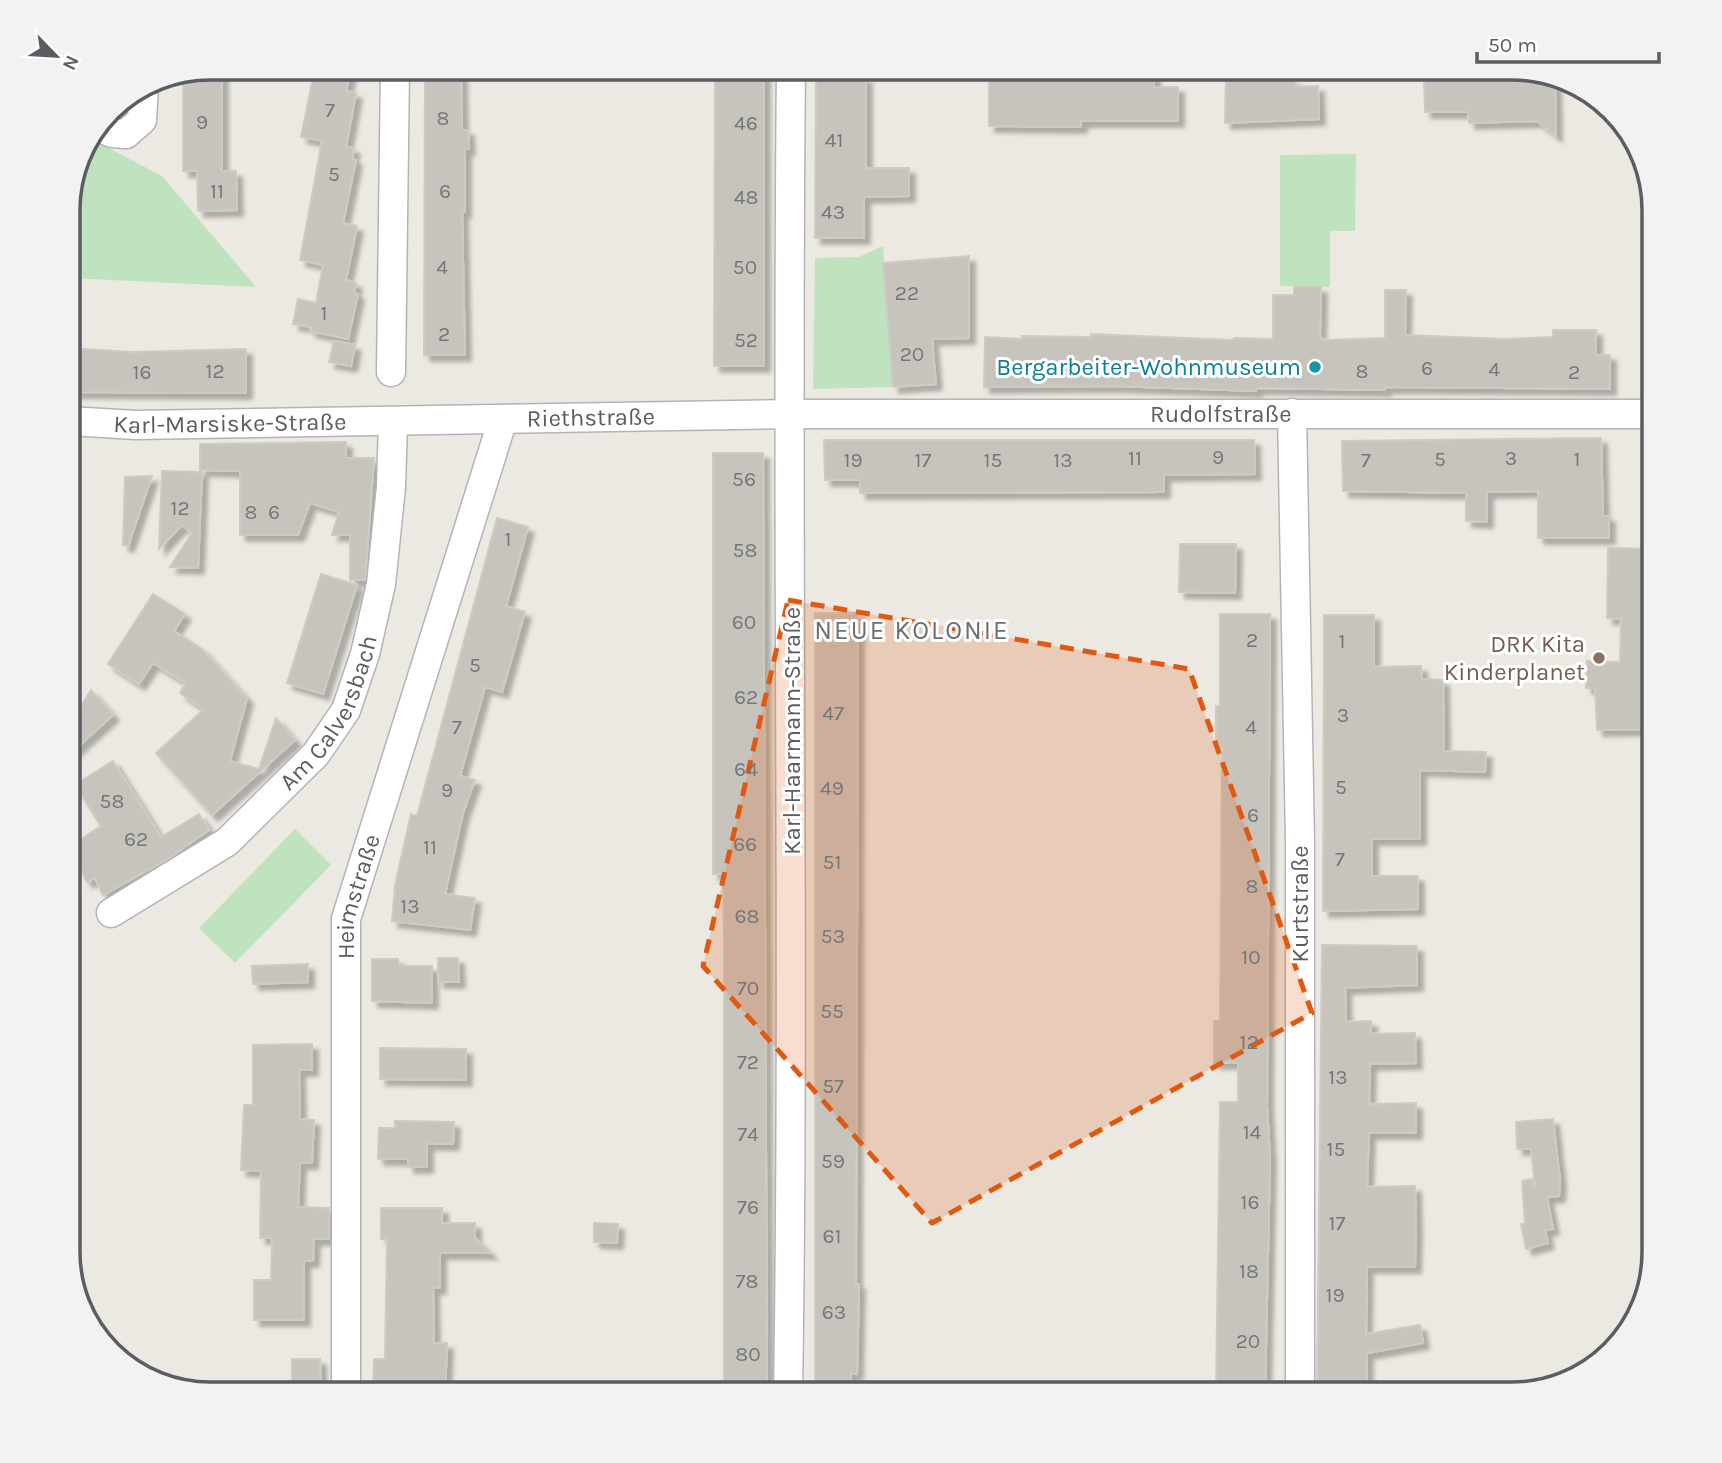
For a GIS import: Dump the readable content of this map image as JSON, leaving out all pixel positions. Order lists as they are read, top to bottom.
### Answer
{
  "streets": {
    "street": [
      "Rudolfstraße",
      "Riethstraße",
      "Karl-Marsiske-Straße",
      "Am Calversbach",
      "Karl-Haarmann-Straße",
      "Heimstraße",
      "Kurtstraße"
    ]
  },
  "crossings": [
    ["Rudolfstraße", "Riethstraße"],
    ["Rudolfstraße", "Karl-Haarmann-Straße"],
    ["Rudolfstraße", "Kurtstraße"],
    ["Riethstraße", "Karl-Marsiske-Straße"],
    ["Riethstraße", "Am Calversbach"],
    ["Riethstraße", "Karl-Haarmann-Straße"],
    ["Riethstraße", "Heimstraße"],
    ["Karl-Marsiske-Straße", "Am Calversbach"]
  ],
  "districts": ["NEUE KOLONIE"],
  "places": ["Bergarbeiter-Wohnmuseum", "DRK Kita Kinderplanet"],
  "house_numbers": [
    "7",
    "8",
    "9",
    "46",
    "41",
    "5",
    "11",
    "6",
    "48",
    "43",
    "4",
    "50",
    "22",
    "1",
    "2",
    "52",
    "20",
    "6",
    "4",
    "12",
    "8",
    "16",
    "2",
    "9",
    "11",
    "3",
    "5",
    "1",
    "19",
    "17",
    "15",
    "13",
    "7",
    "56",
    "12",
    "8",
    "6",
    "1",
    "58",
    "60",
    "2",
    "1",
    "5",
    "62",
    "47",
    "3",
    "7",
    "4",
    "64",
    "5",
    "49",
    "9",
    "58",
    "6",
    "62",
    "66",
    "11",
    "7",
    "51",
    "8",
    "13",
    "68",
    "53",
    "10",
    "70",
    "55",
    "12",
    "72",
    "13",
    "57",
    "14",
    "74",
    "15",
    "59",
    "16",
    "76",
    "17",
    "61",
    "18",
    "78",
    "19",
    "63",
    "20",
    "80"
  ],
  "scale_bar": "50 m",
  "north": "bottom right"
}
